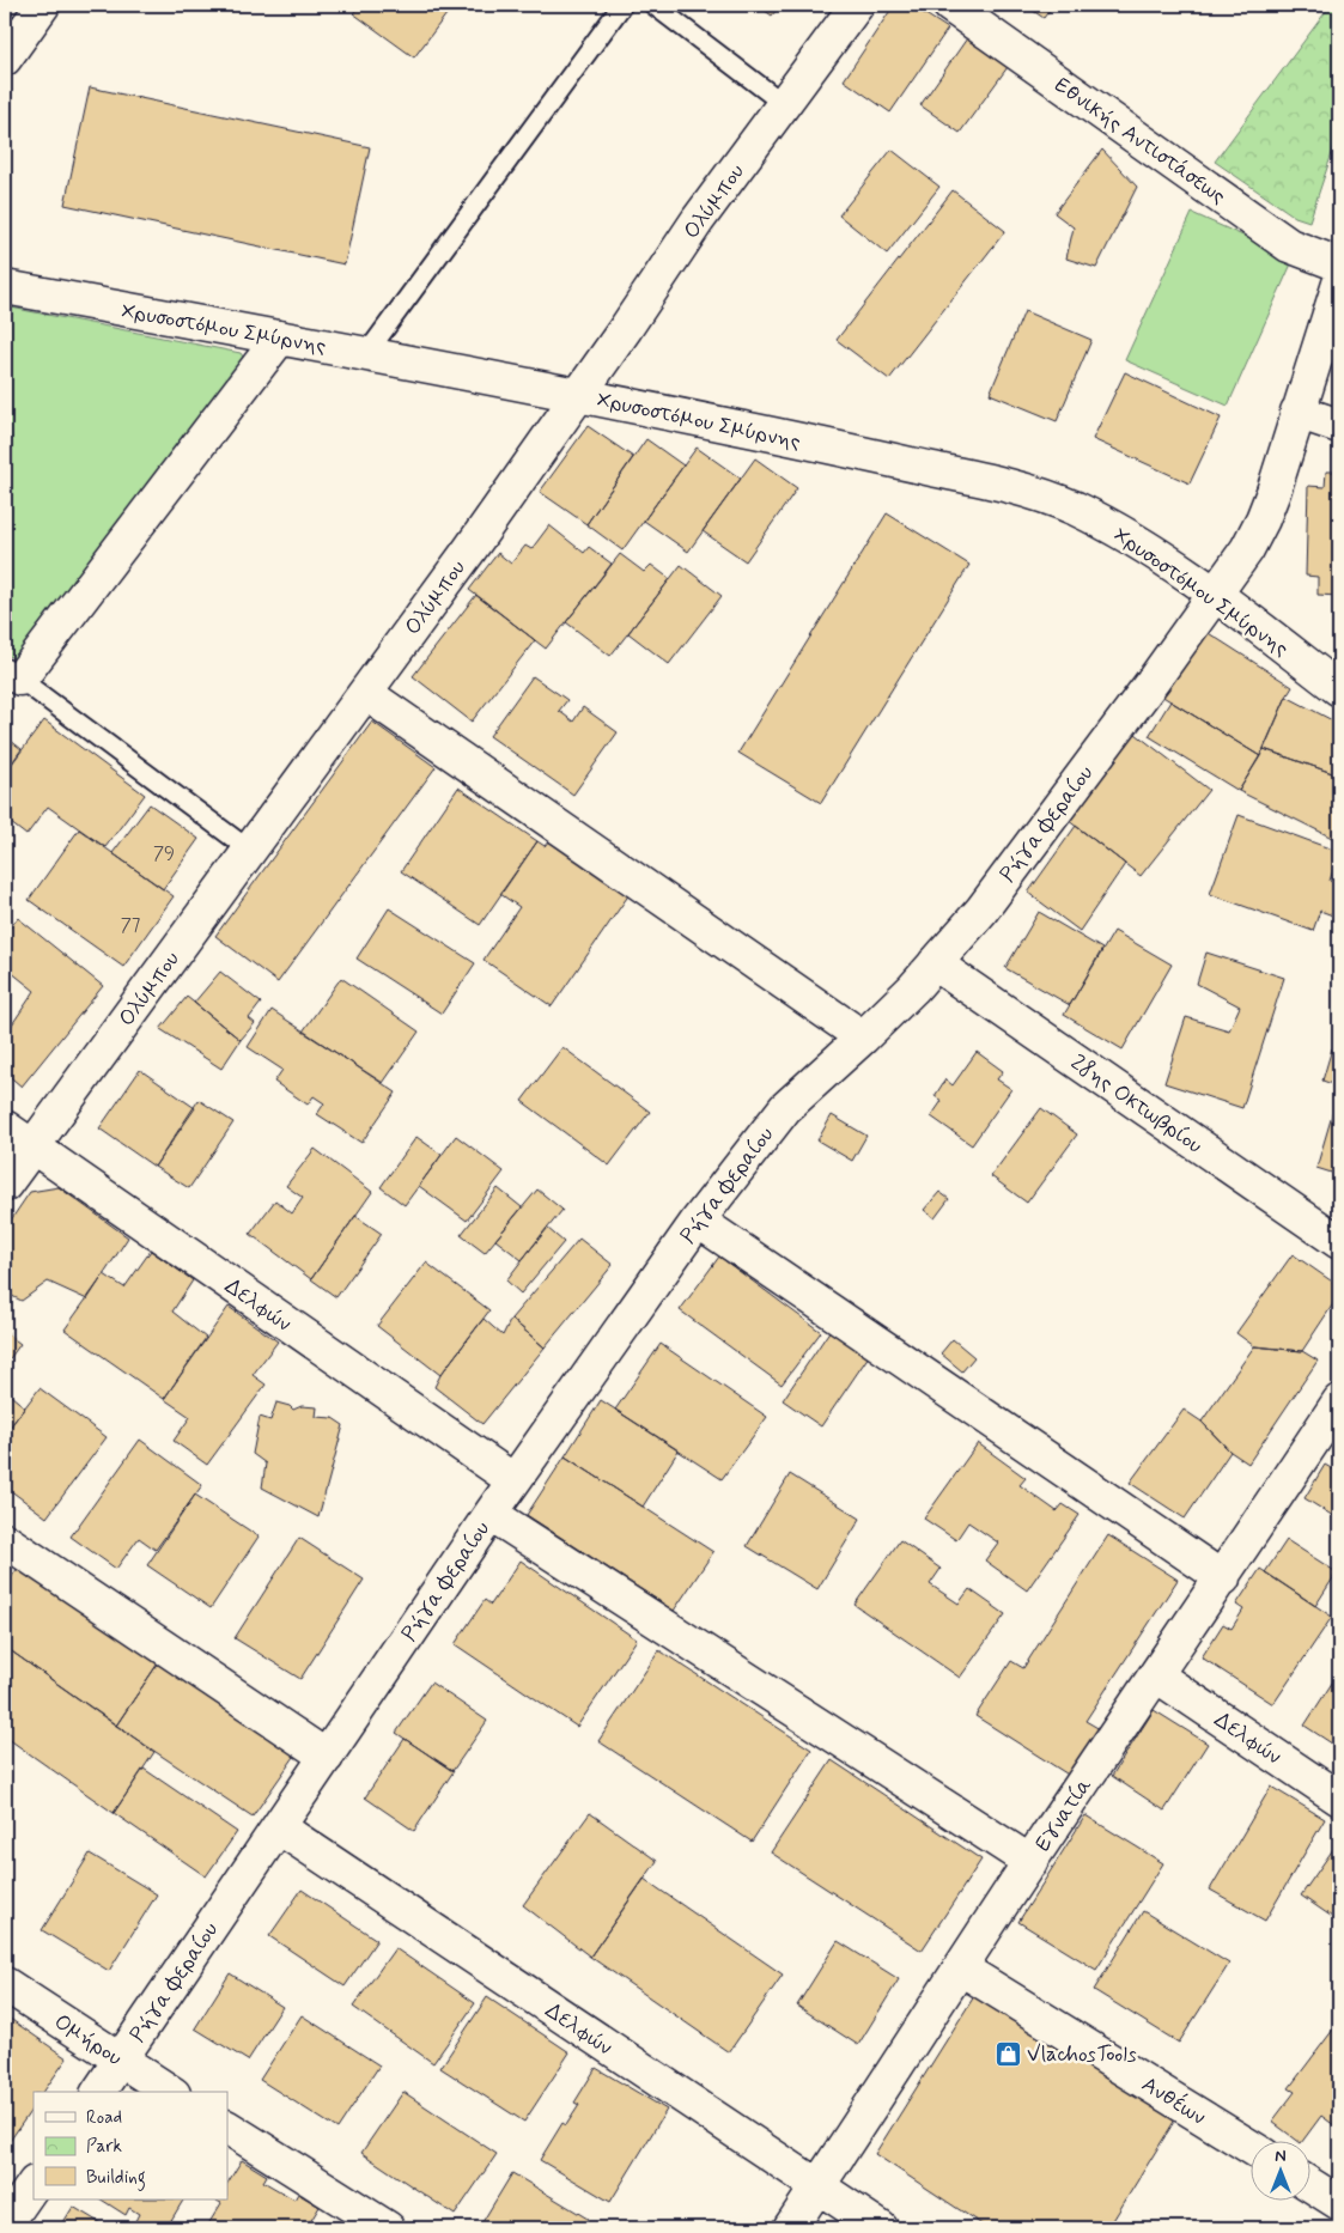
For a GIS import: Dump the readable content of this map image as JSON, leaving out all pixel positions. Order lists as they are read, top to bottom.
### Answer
{
  "streets": {
    "street": [
      "Εθνικής Αντιστάσεως",
      "Ολύμπου",
      "Χρυσοστόμου Σμύρνης",
      "Ρήγα Φεραίου",
      "28ης Οκτωβρίου",
      "Δελφών",
      "Εγνατία",
      "Ομήρου",
      "Ανθέων"
    ]
  },
  "crossings": [
    ["Ολύμπου", "Χρυσοστόμου Σμύρνης"],
    ["Ολύμπου", "Δελφών"],
    ["Χρυσοστόμου Σμύρνης", "Ρήγα Φεραίου"],
    ["Ρήγα Φεραίου", "28ης Οκτωβρίου"],
    ["Ρήγα Φεραίου", "Δελφών"],
    ["Ρήγα Φεραίου", "Ομήρου"],
    ["Δελφών", "Εγνατία"],
    ["Εγνατία", "Ανθέων"]
  ],
  "places": {
    "shop": ["VlachosTools"]
  },
  "house_numbers": ["79", "77"],
  "legend": ["Road", "Park", "Building"],
  "north": "top"
}
